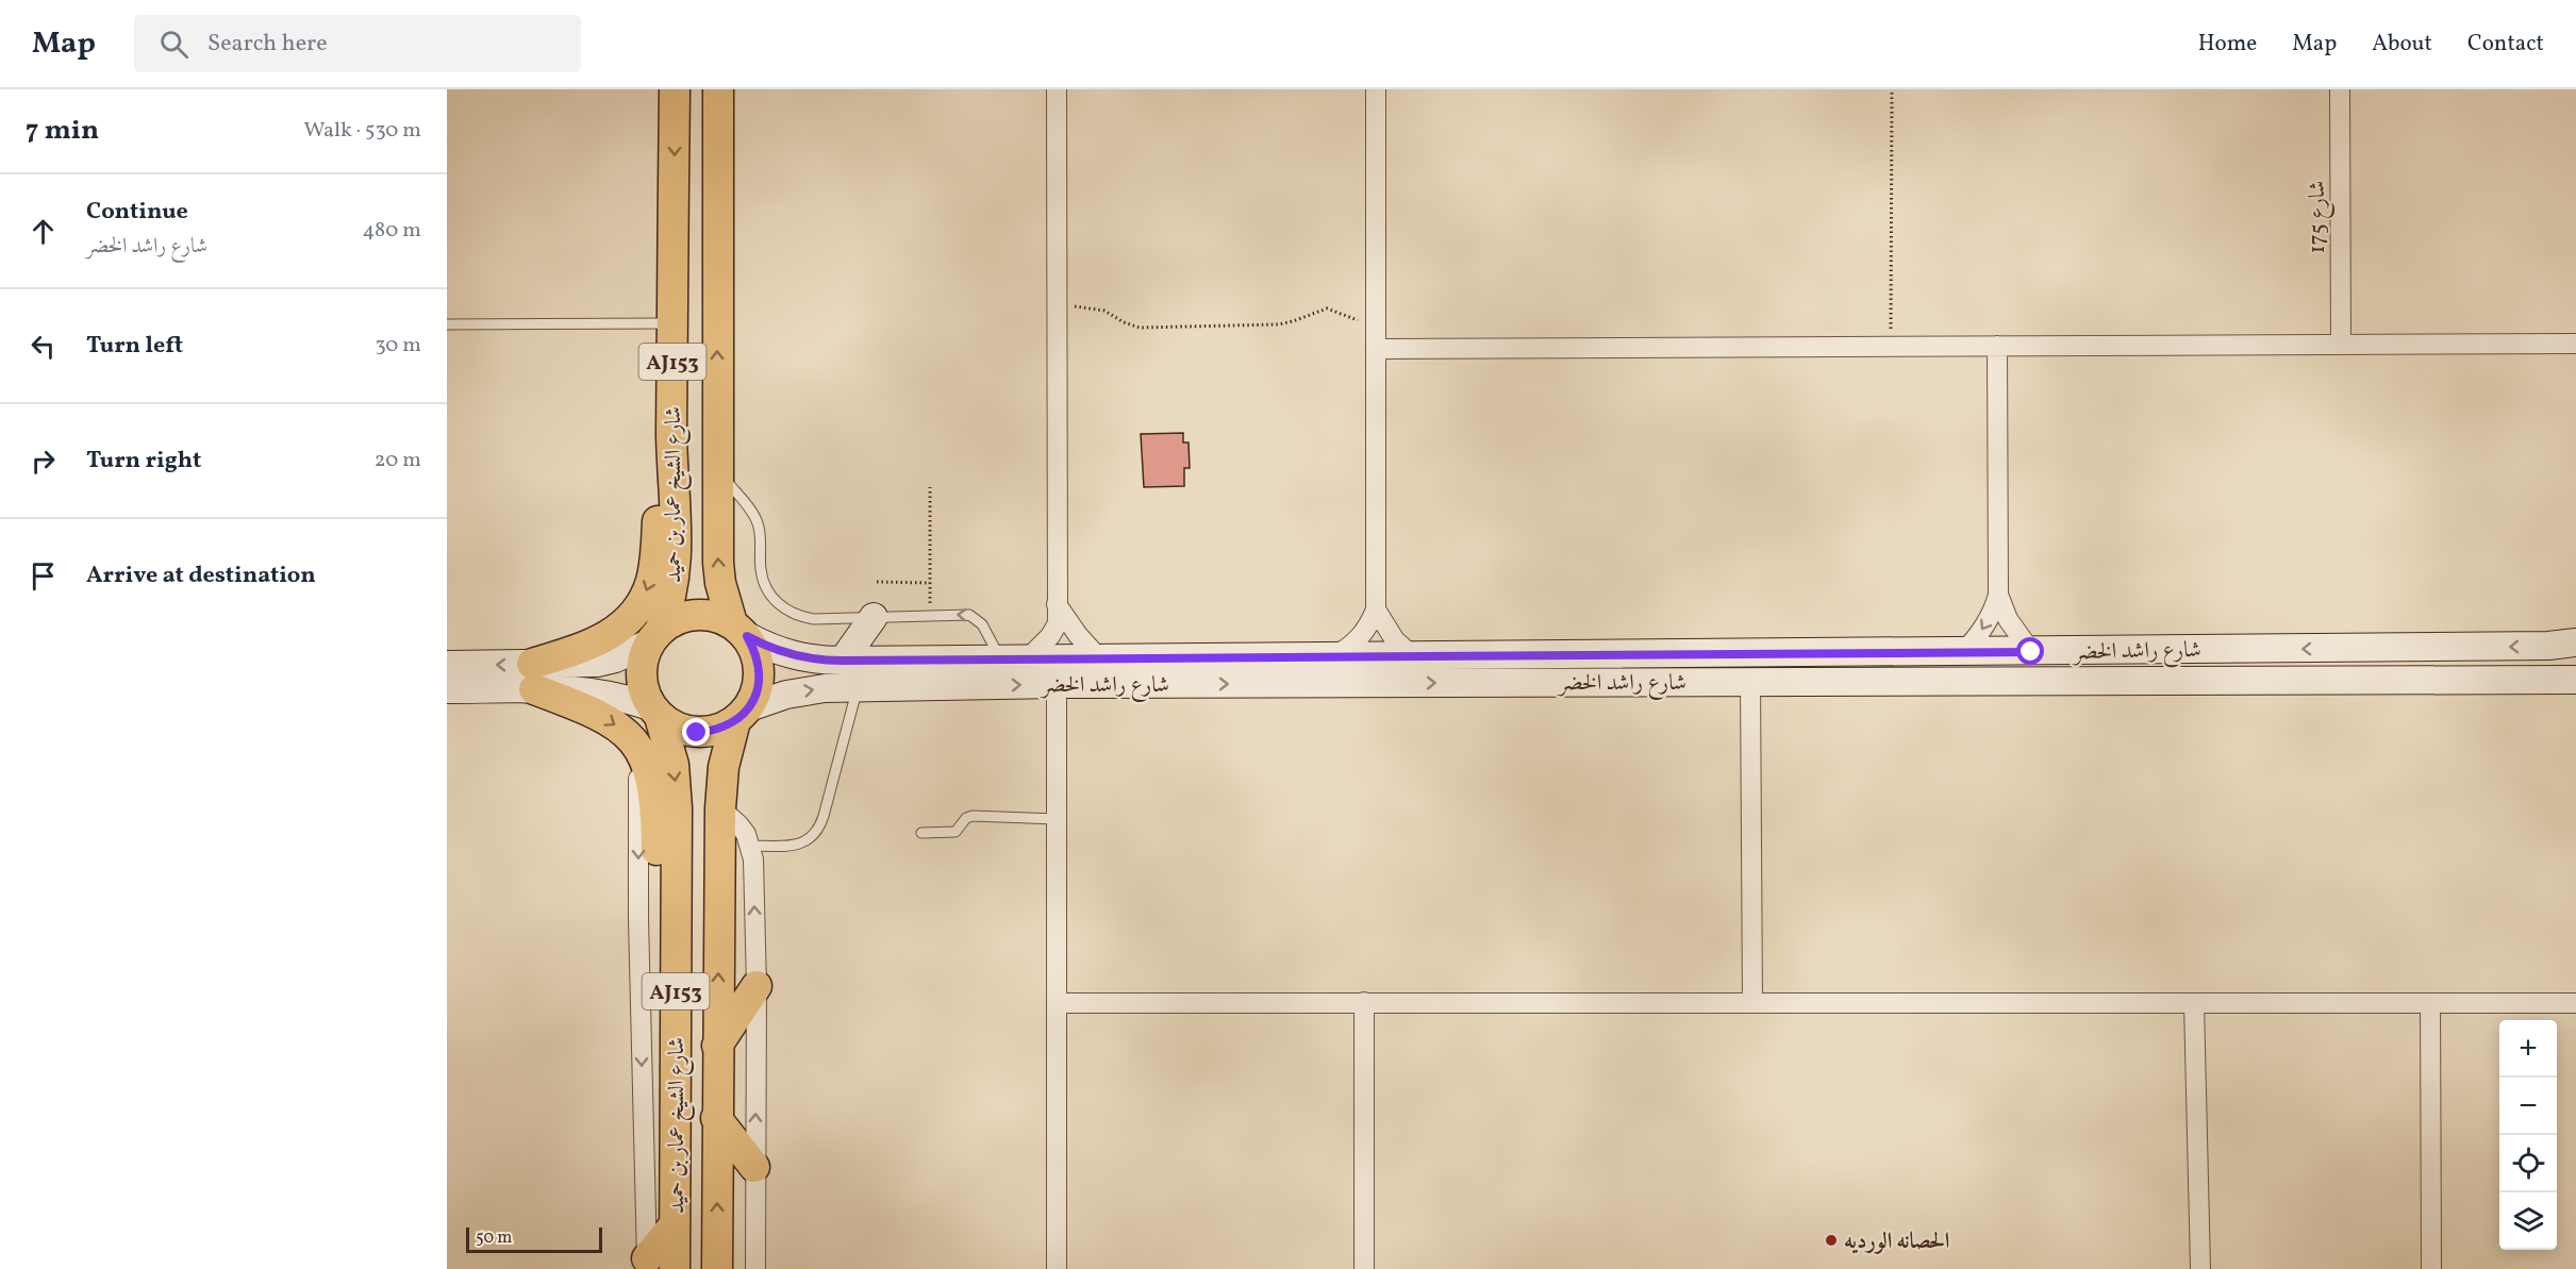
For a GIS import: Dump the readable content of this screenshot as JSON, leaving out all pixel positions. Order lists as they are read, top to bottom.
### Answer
{
  "streets": {
    "main road": ["AJ153", "شارع الشيخ عمار بن حميد"],
    "street": ["شارع 175", "شارع راشد الخضر"]
  },
  "crossings": [
    ["شارع الشيخ عمار بن حميد", "شارع راشد الخضر"]
  ],
  "places": ["الحصانه الورديه"],
  "scale_bar": "50 m",
  "page": {
    "header": "Map",
    "search": "Search here",
    "nav": [
      "Home",
      "Map",
      "About",
      "Contact"
    ],
    "heading": ["7 min", "Walk · 530 m"],
    "list": [
      ["Continue", "شارع راشد الخضر", "480 m"],
      ["Turn left", "30 m"],
      ["Turn right", "20 m"],
      "Arrive at destination"
    ],
    "map_buttons": ["+", "−"],
    "scale": "50 m"
  }
}
